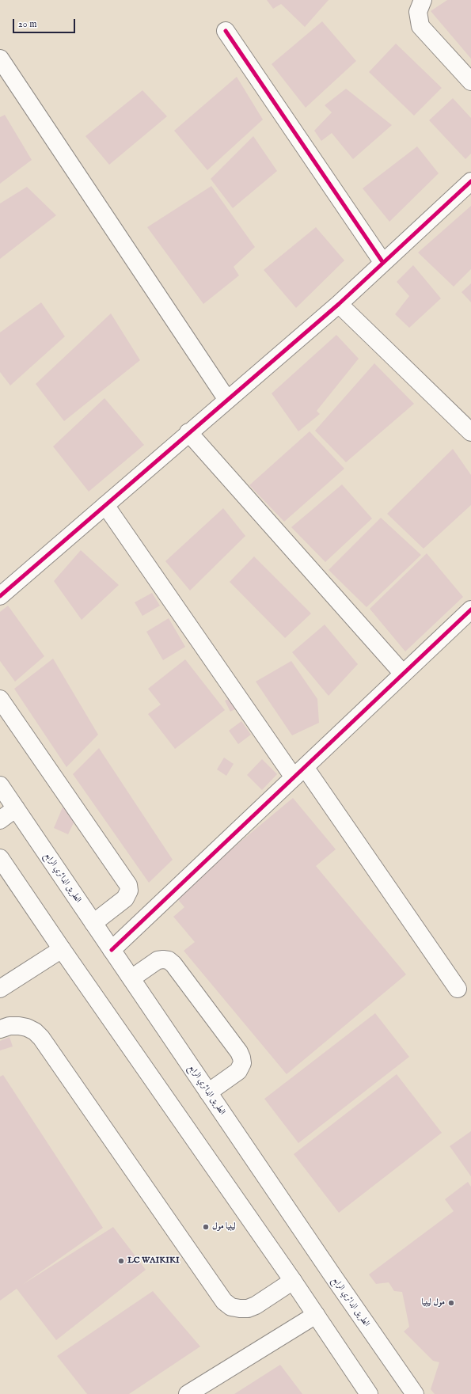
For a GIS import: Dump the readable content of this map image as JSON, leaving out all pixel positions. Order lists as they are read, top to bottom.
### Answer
{
  "streets": {
    "street": ["الطريق الدائري الرابع"]
  },
  "places": ["ليبيا مول", "LC WAIKIKI", "مول ليبيا"],
  "scale_bar": "20 m"
}
